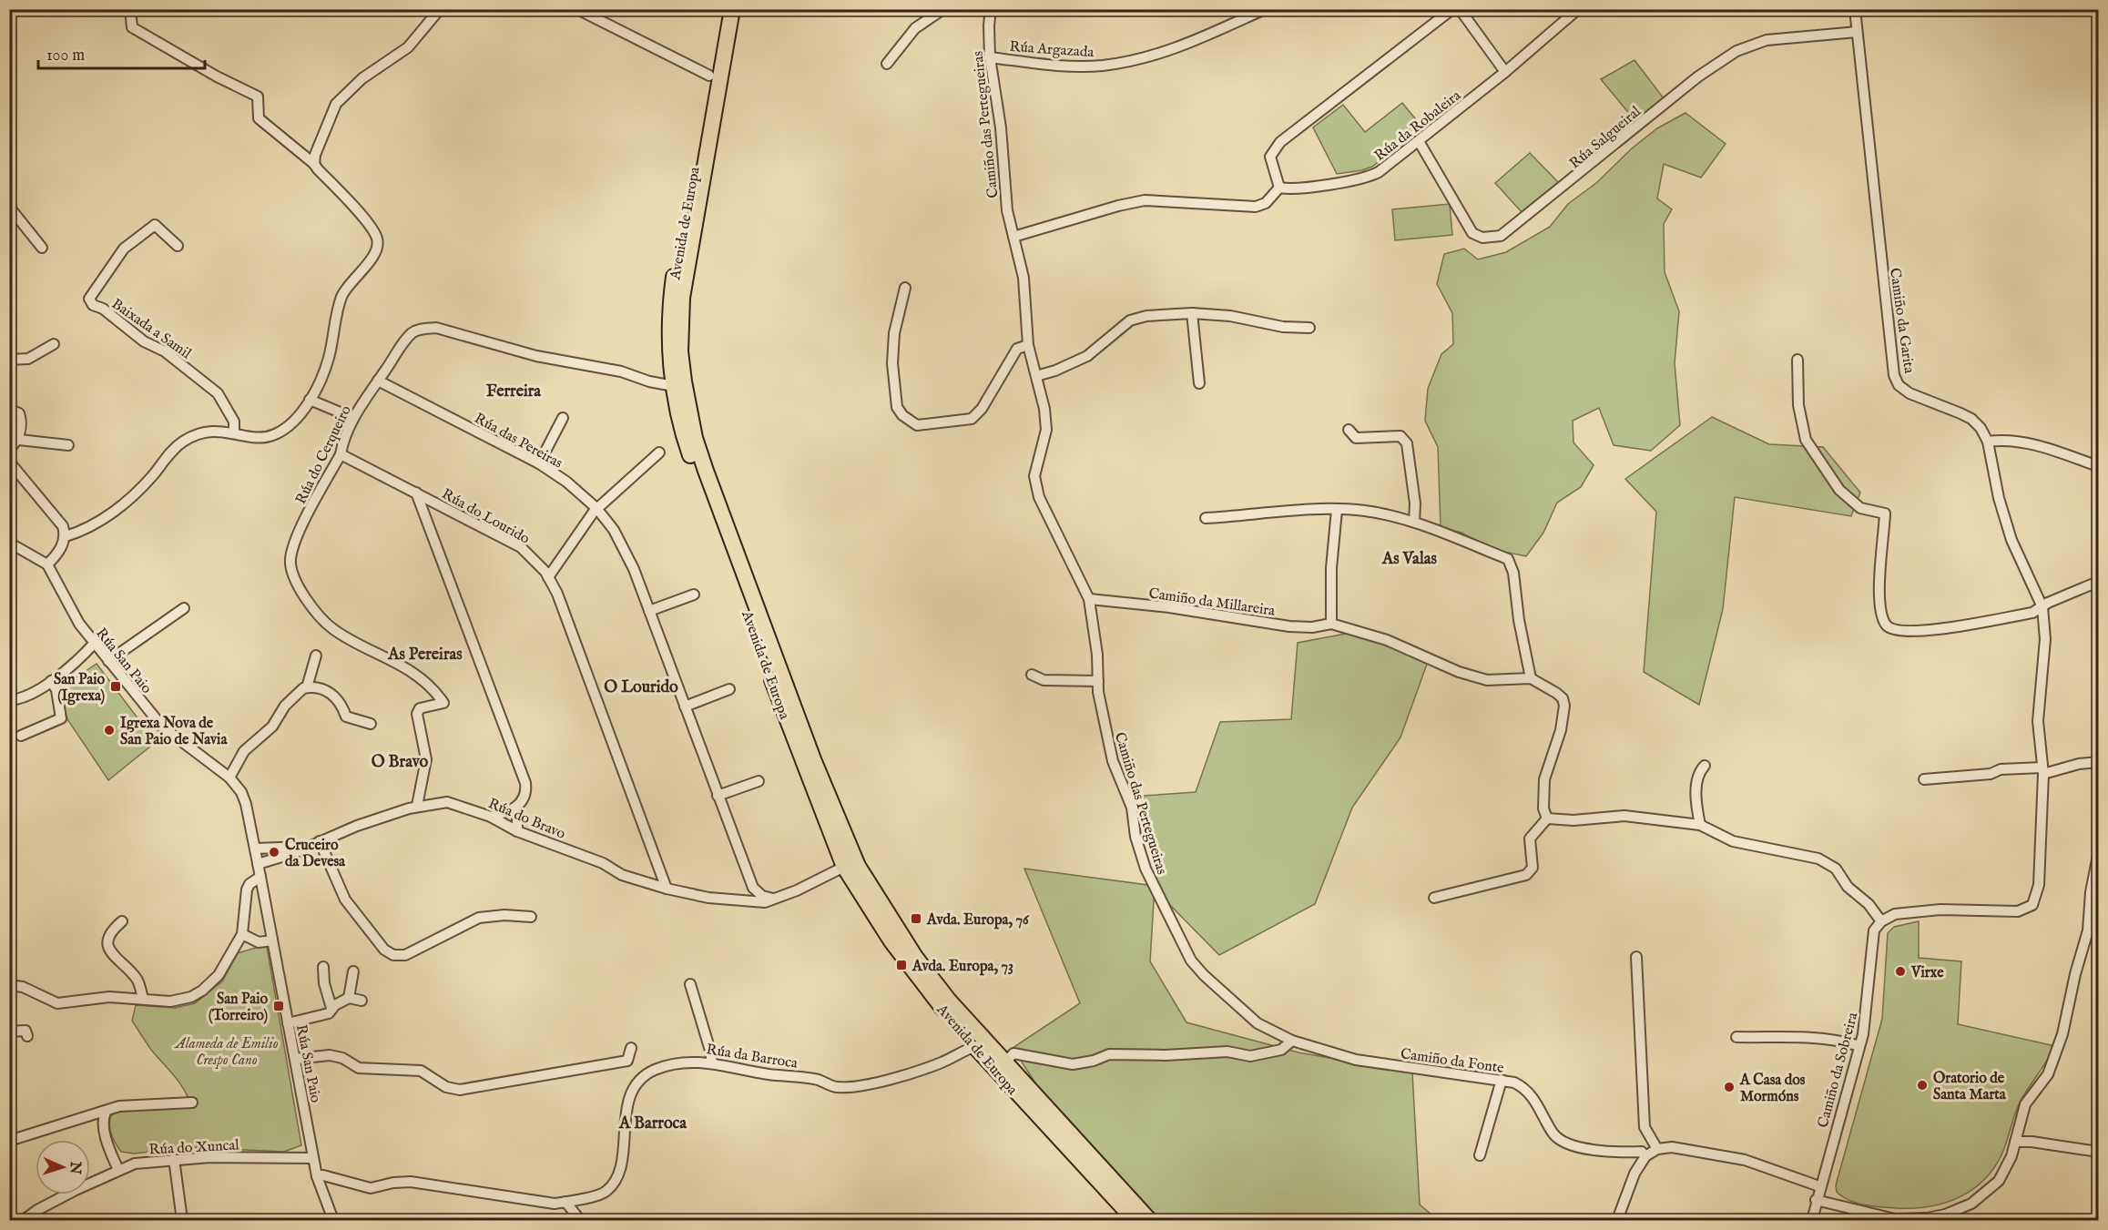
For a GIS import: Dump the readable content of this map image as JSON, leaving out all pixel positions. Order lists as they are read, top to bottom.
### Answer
{
  "streets": {
    "main road": ["Avenida de Europa"],
    "street": [
      "Rúa Argazada",
      "Camiño das Pertegueiras",
      "Rúa da Robaleira",
      "Rúa Salgueiral",
      "Camiño da Garita",
      "Baixada a Samil",
      "Rúa das Pereiras",
      "Rúa do Cerqueiro",
      "Rúa do Lourido",
      "Camiño da Millareira",
      "Rúa San Paio",
      "Rúa do Bravo",
      "Rúa da Barroca",
      "Camiño da Fonte",
      "Camiño da Sobreira",
      "Rúa do Xuncal"
    ]
  },
  "crossings": [
    ["Rúa Argazada", "Camiño das Pertegueiras"],
    ["Camiño das Pertegueiras", "Avenida de Europa"],
    ["Camiño das Pertegueiras", "Camiño da Millareira"],
    ["Camiño das Pertegueiras", "Camiño da Fonte"],
    ["Rúa da Robaleira", "Rúa Salgueiral"],
    ["Rúa Salgueiral", "Camiño da Garita"],
    ["Avenida de Europa", "Rúa do Bravo"],
    ["Avenida de Europa", "Rúa da Barroca"],
    ["Avenida de Europa", "Camiño da Fonte"],
    ["Rúa das Pereiras", "Rúa do Cerqueiro"],
    ["Rúa do Cerqueiro", "Rúa do Lourido"],
    ["Rúa do Cerqueiro", "Rúa do Bravo"],
    ["Rúa do Lourido", "Rúa do Bravo"],
    ["Rúa San Paio", "Rúa do Bravo"],
    ["Rúa San Paio", "Rúa da Barroca"],
    ["Rúa San Paio", "Rúa do Xuncal"]
  ],
  "districts": [
    "Ferreira",
    "As Valas",
    "As Pereiras",
    "O Lourido",
    "O Bravo",
    "A Barroca"
  ],
  "parks": ["Alameda de Emilio Crespo Cano"],
  "places": {
    "transit": [
      "San Paio (Igrexa)",
      "Avda. Europa, 76",
      "Avda. Europa, 73",
      "San Paio (Torreiro)"
    ],
    "other": [
      "Igrexa Nova de San Paio de Navia",
      "Cruceiro da Devesa",
      "Virxe",
      "Oratorio de Santa Marta",
      "A Casa dos Mormóns"
    ]
  },
  "scale_bar": "100 m",
  "north": "right"
}
